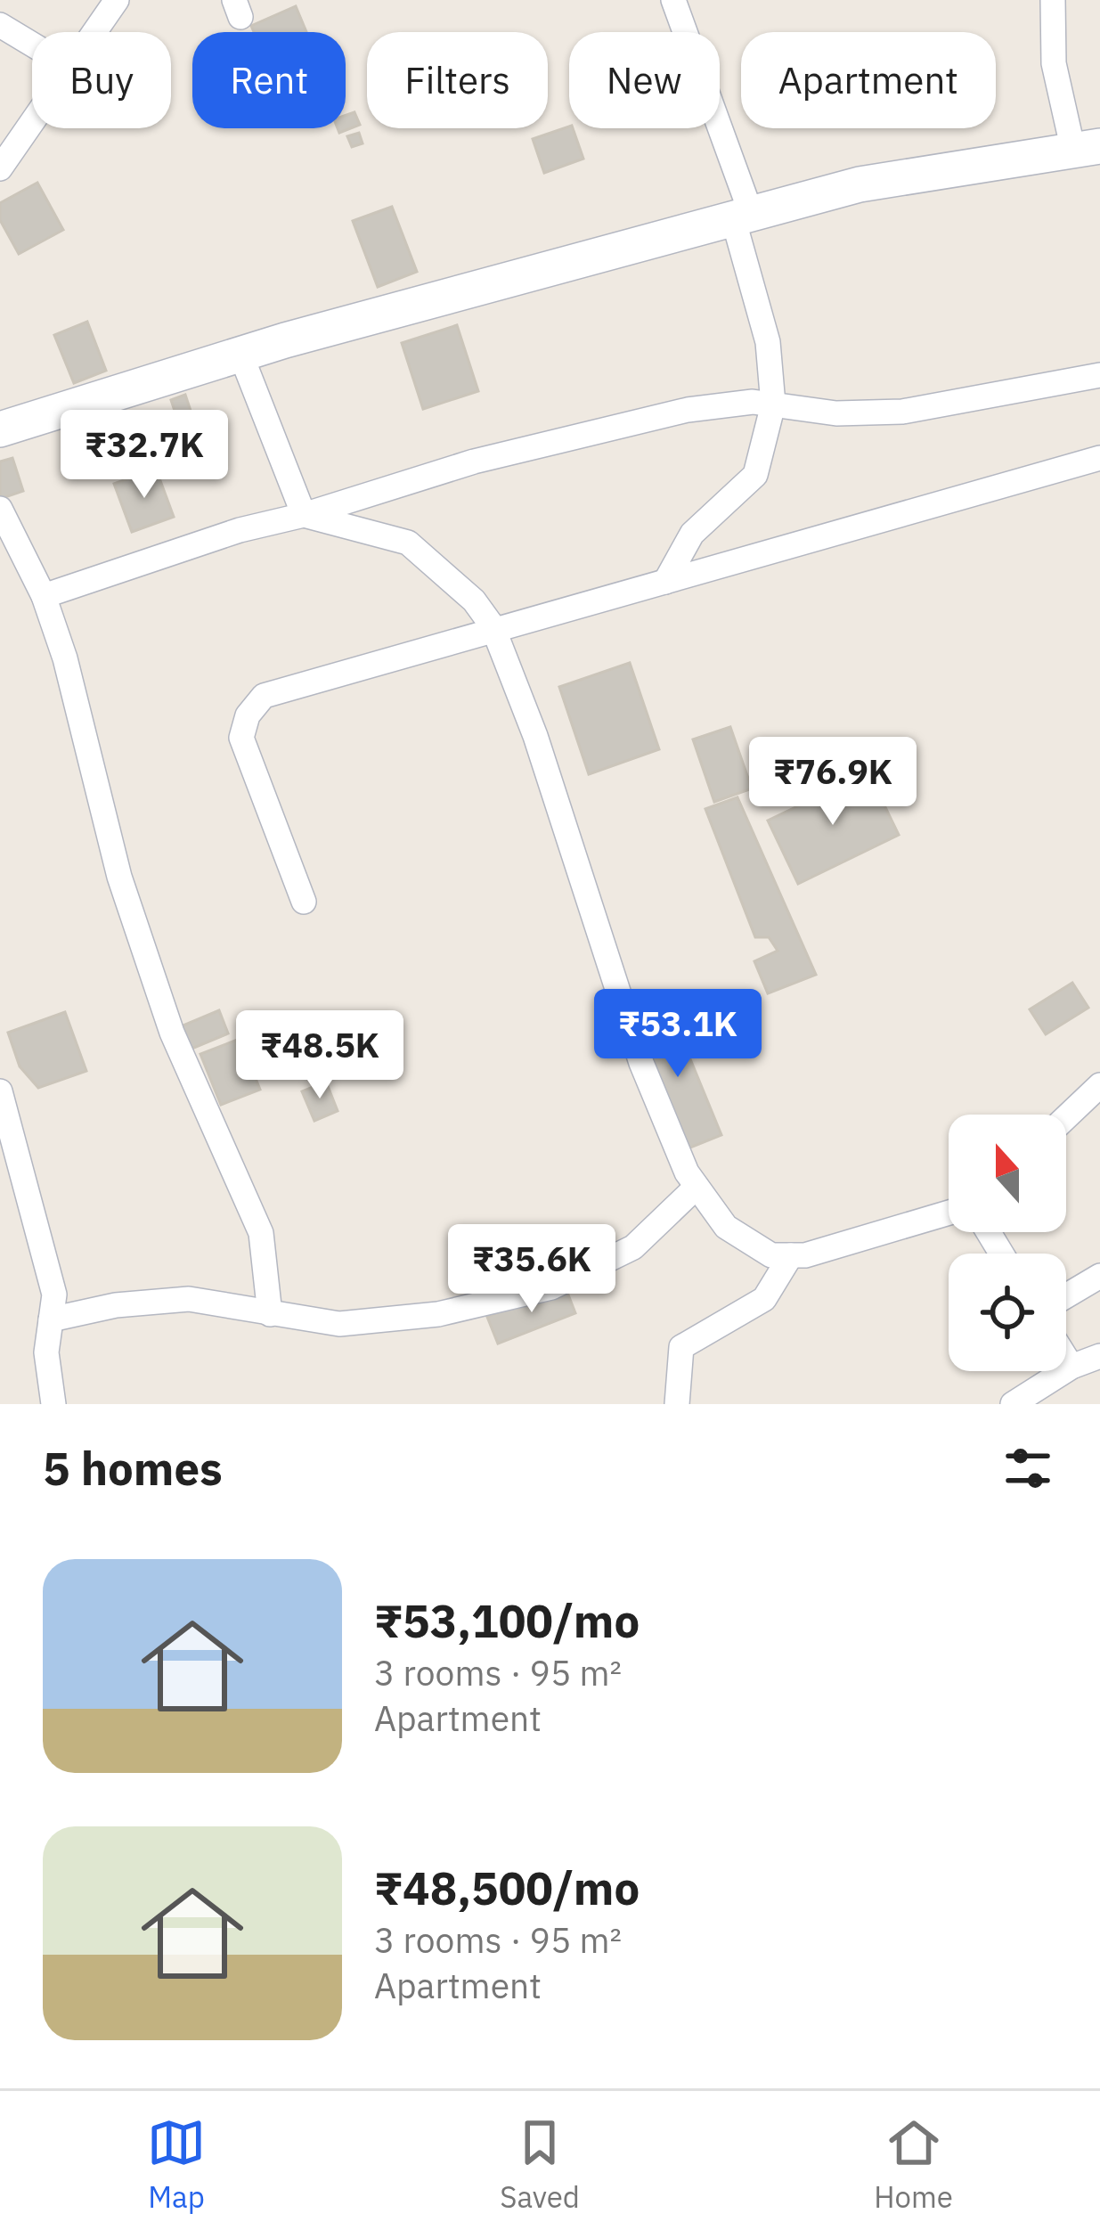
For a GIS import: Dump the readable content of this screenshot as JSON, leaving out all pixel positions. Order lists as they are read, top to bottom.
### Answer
{
  "north": "top",
  "page": {
    "chip": [
      "Buy",
      "Rent",
      "Filters",
      "New",
      "Apartment"
    ],
    "price": [
      "₹32.7K",
      "₹76.9K",
      "₹53.1K",
      "₹48.5K",
      "₹35.6K"
    ],
    "heading": "5 homes",
    "list": [
      {
        "name": "₹53,100/mo",
        "note": "3 rooms · 95 m² · Apartment"
      },
      {
        "name": "₹48,500/mo",
        "note": "3 rooms · 95 m² · Apartment"
      }
    ],
    "tabs": ["Map", "Saved", "Home"]
  }
}
